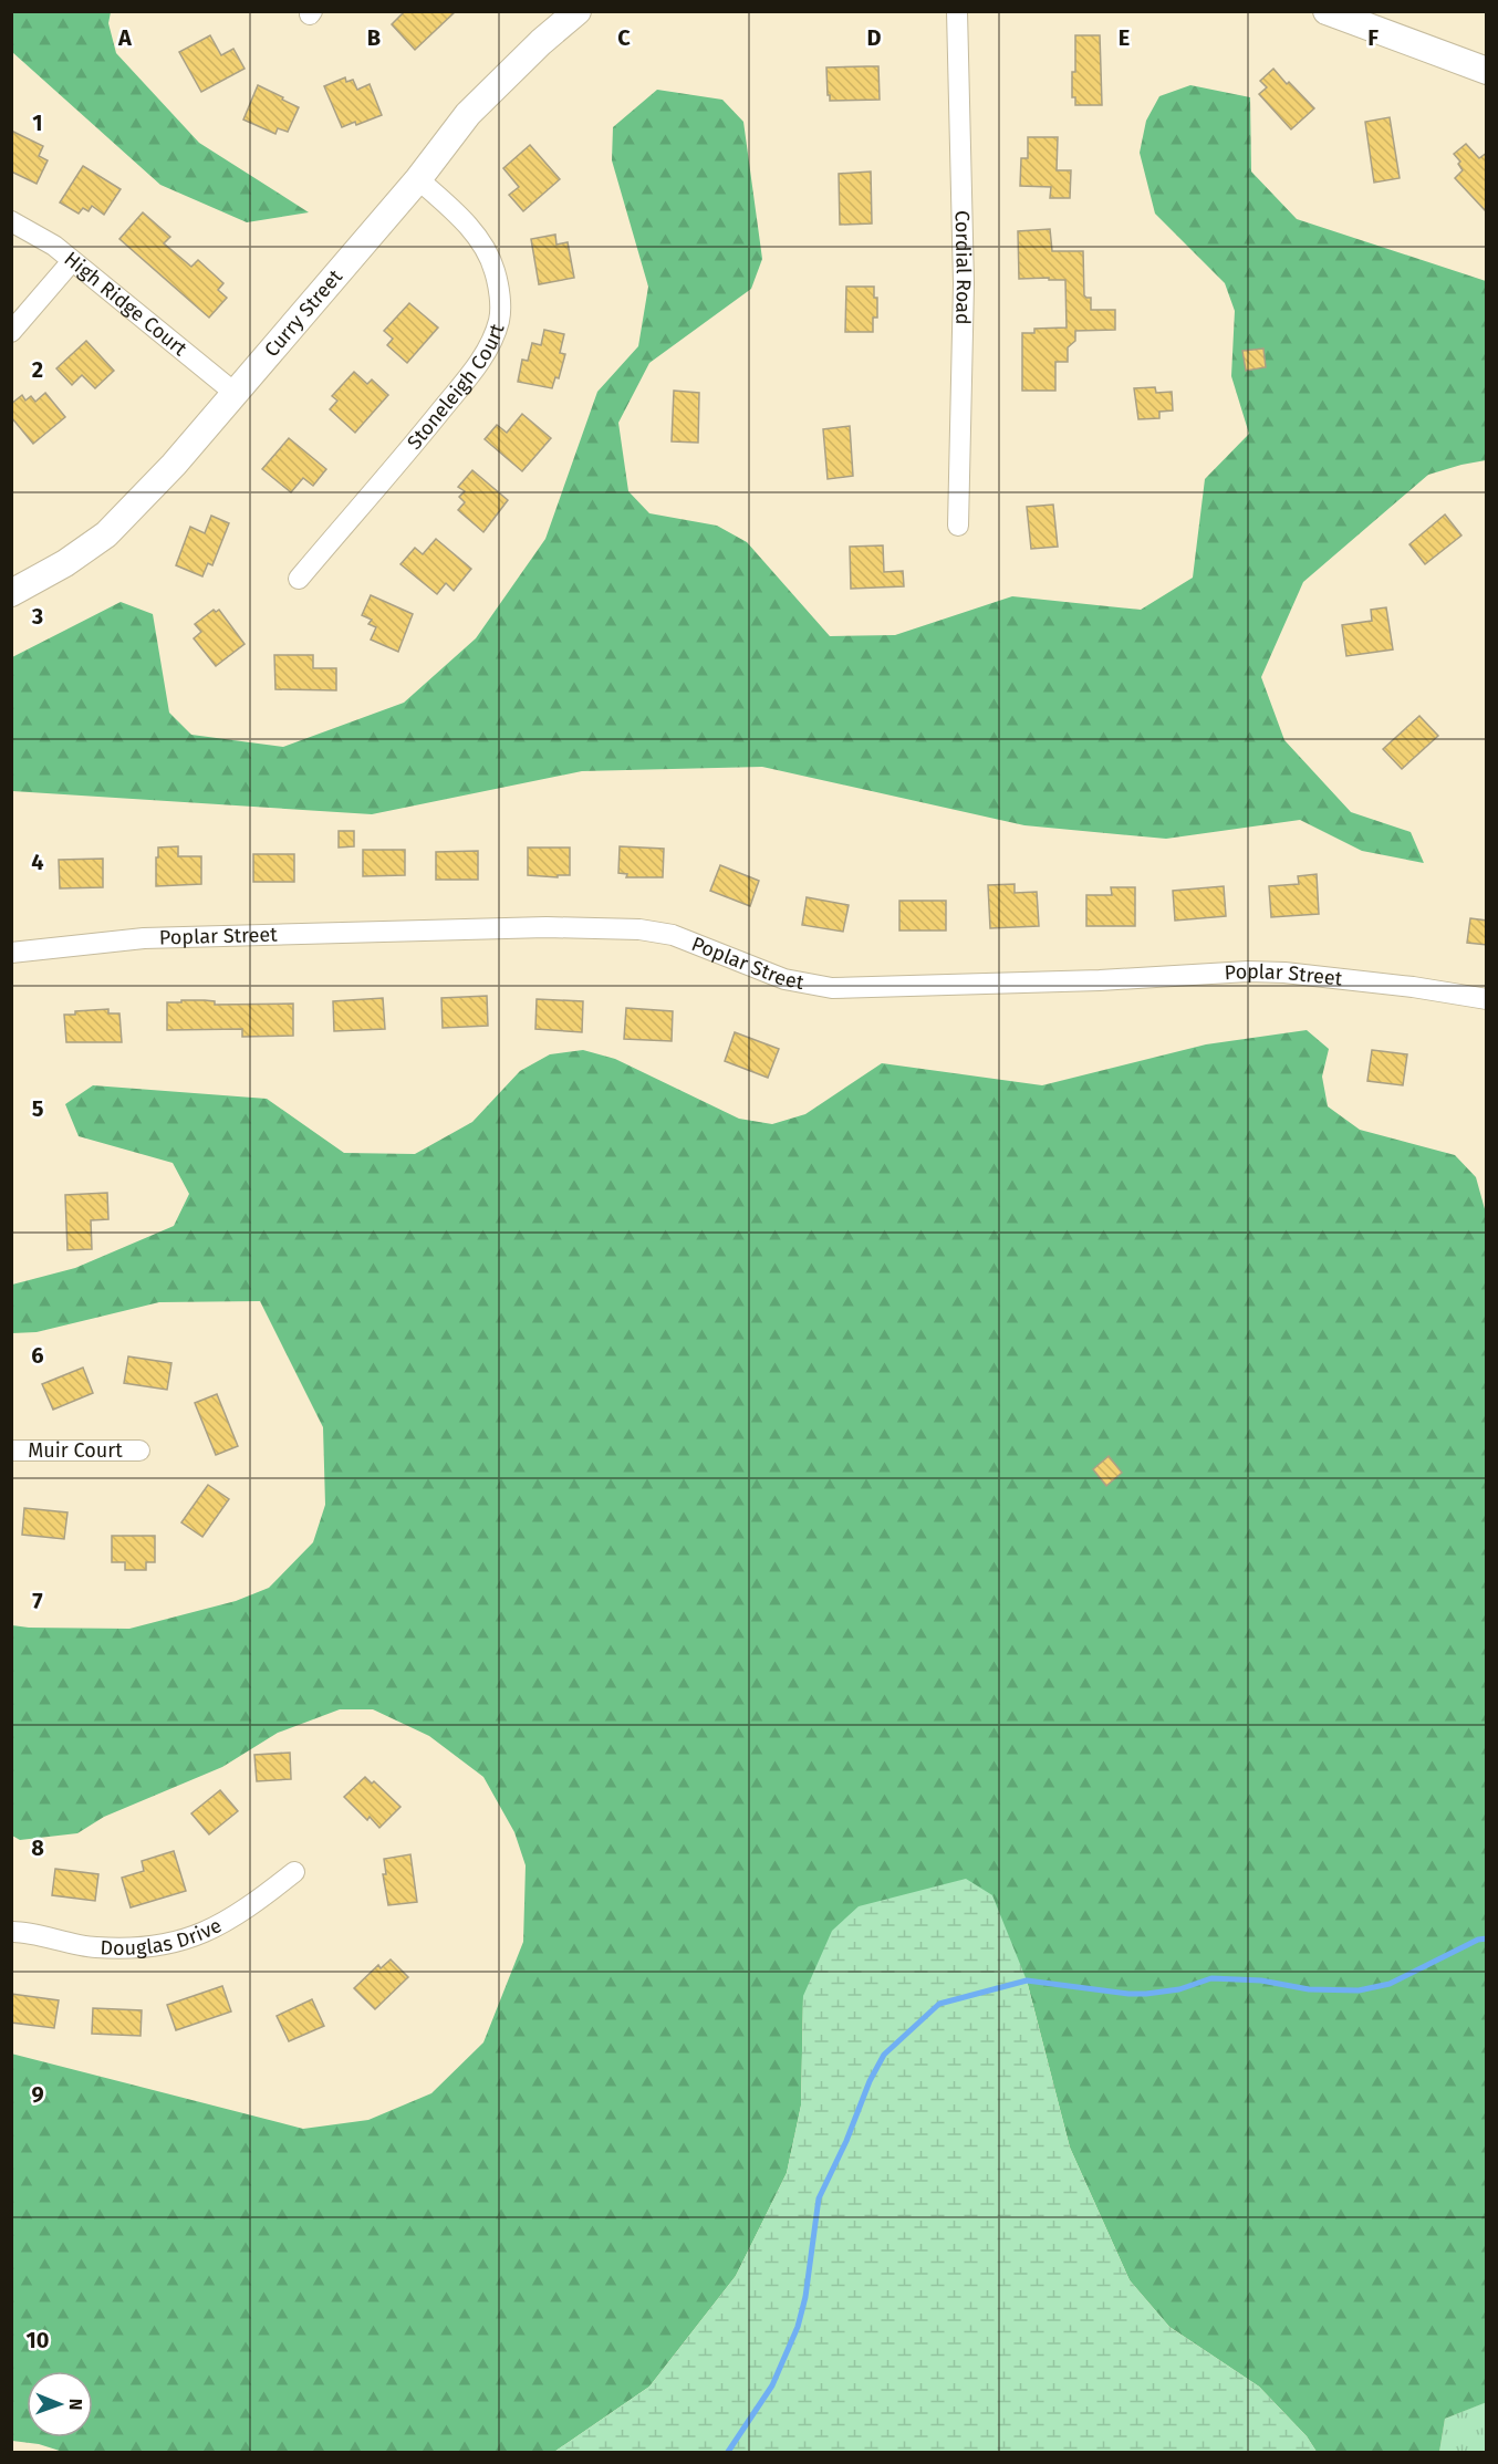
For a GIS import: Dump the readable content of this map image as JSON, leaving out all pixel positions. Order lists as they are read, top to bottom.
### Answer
{
  "streets": {
    "street": [
      "Cordial Road",
      "High Ridge Court",
      "Curry Street",
      "Stoneleigh Court",
      "Poplar Street",
      "Muir Court",
      "Douglas Drive"
    ]
  },
  "crossings": [
    ["High Ridge Court", "Curry Street"],
    ["Curry Street", "Stoneleigh Court"]
  ],
  "north": "right",
  "grid": {
    "columns": [
      "A",
      "B",
      "C",
      "D",
      "E",
      "F"
    ],
    "rows": [
      "1",
      "2",
      "3",
      "4",
      "5",
      "6",
      "7",
      "8",
      "9",
      "10"
    ]
  }
}
